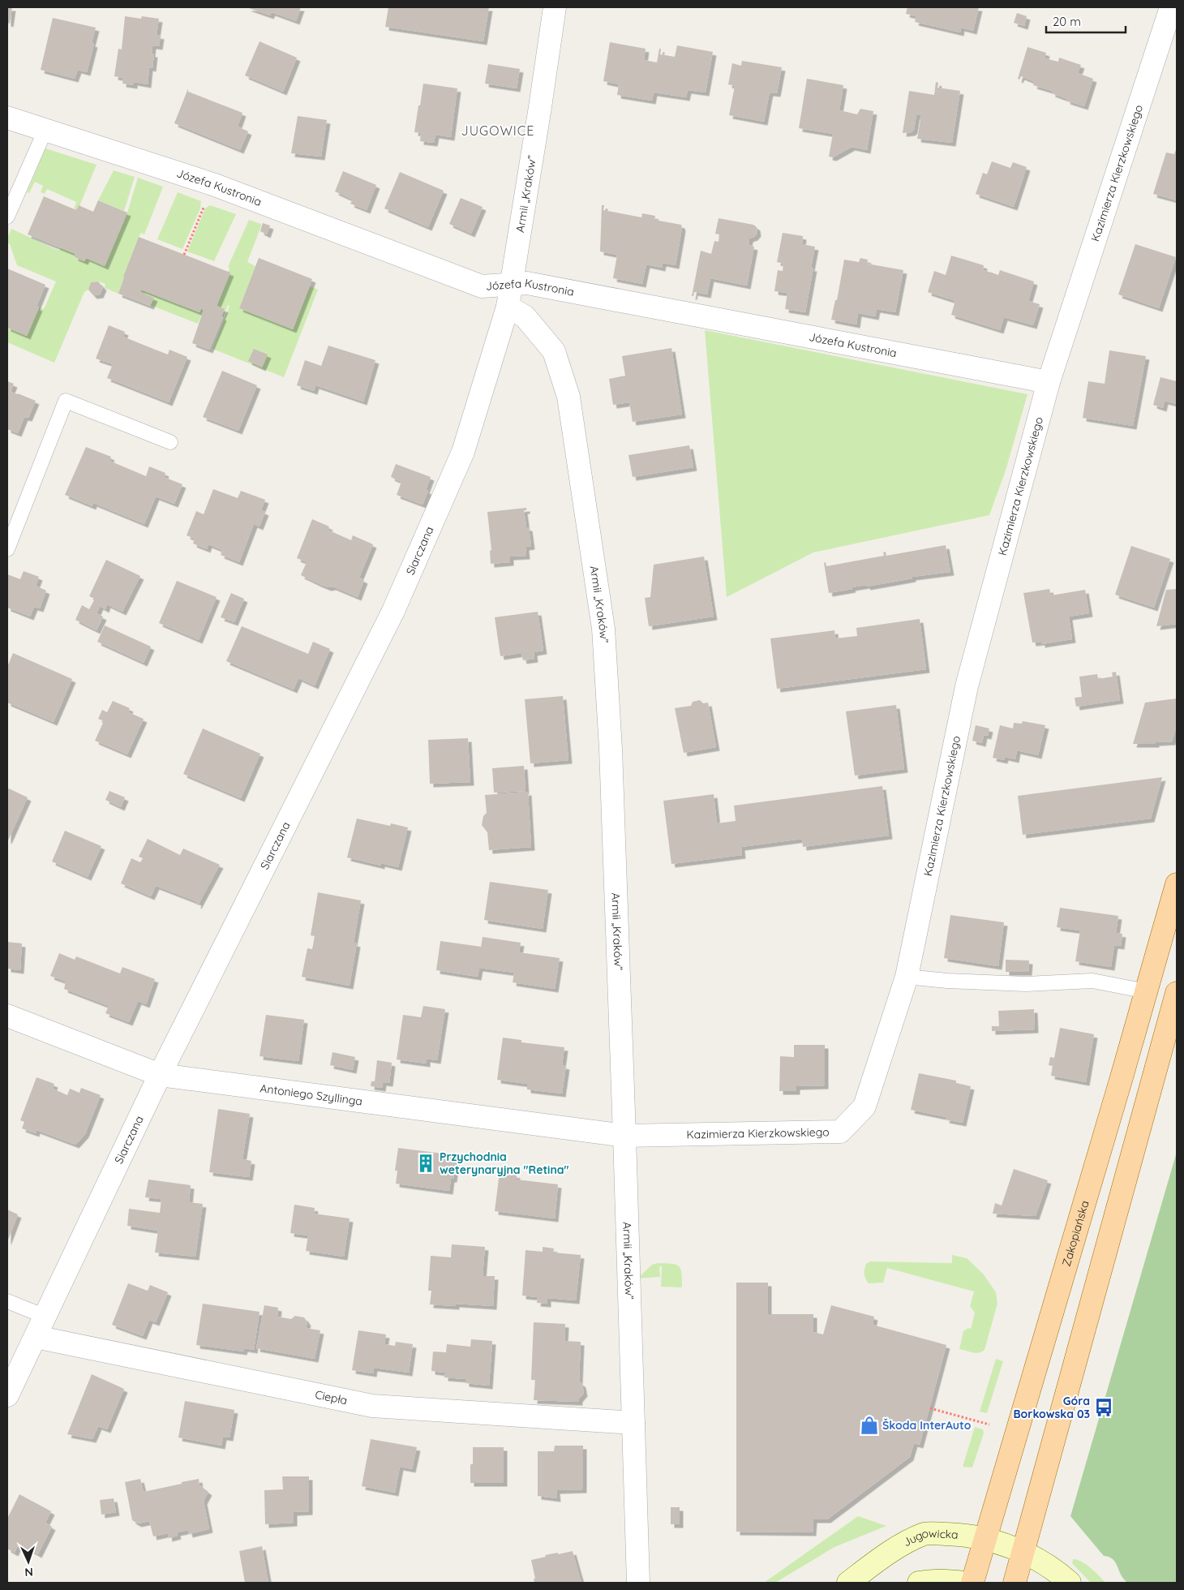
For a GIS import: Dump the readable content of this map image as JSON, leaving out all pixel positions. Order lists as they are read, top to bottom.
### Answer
{
  "streets": {
    "main road": ["Zakopiańska"],
    "street": [
      "Kazimierza Kierzkowskiego",
      "Józefa Kustronia",
      "Armii „Kraków”",
      "Siarczana",
      "Antoniego Szyllinga",
      "Ciepła",
      "Jugowicka"
    ]
  },
  "crossings": [
    ["Kazimierza Kierzkowskiego", "Józefa Kustronia"],
    ["Kazimierza Kierzkowskiego", "Armii „Kraków”"],
    ["Kazimierza Kierzkowskiego", "Antoniego Szyllinga"],
    ["Józefa Kustronia", "Armii „Kraków”"],
    ["Józefa Kustronia", "Siarczana"],
    ["Armii „Kraków”", "Siarczana"],
    ["Armii „Kraków”", "Antoniego Szyllinga"],
    ["Armii „Kraków”", "Ciepła"],
    ["Siarczana", "Antoniego Szyllinga"],
    ["Siarczana", "Ciepła"],
    ["Zakopiańska", "Jugowicka"]
  ],
  "districts": ["JUGOWICE"],
  "places": {
    "building": ["Przychodnia weterynaryjna \"Retina\""],
    "bus stop": ["Góra Borkowska 03"],
    "shop": ["Škoda InterAuto"]
  },
  "scale_bar": "20 m",
  "north": "bottom"
}
